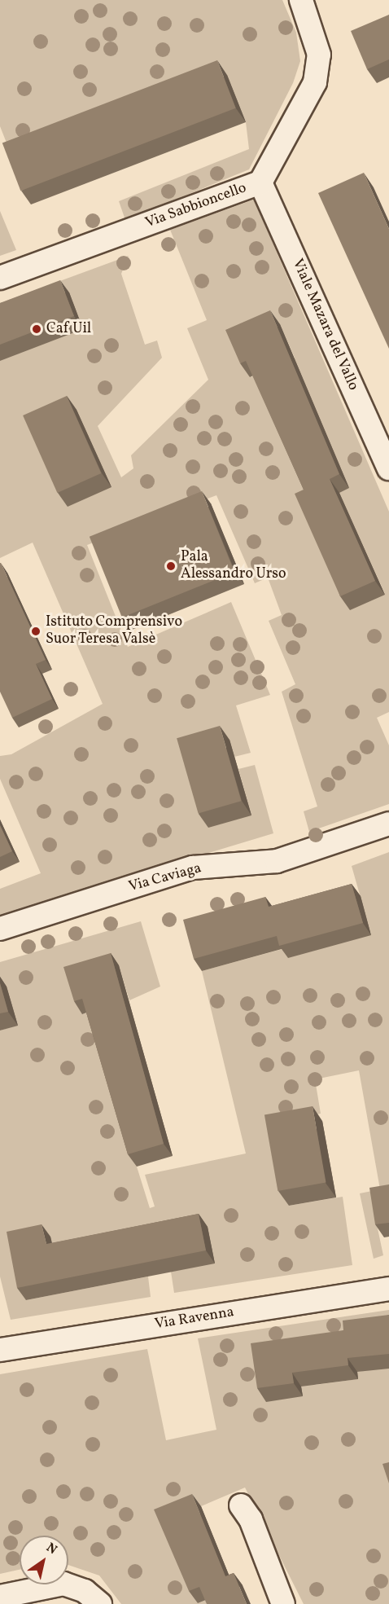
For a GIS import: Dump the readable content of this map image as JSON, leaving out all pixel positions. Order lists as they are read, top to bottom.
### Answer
{
  "streets": {
    "street": [
      "Via Sabbioncello",
      "Viale Mazara del Vallo",
      "Via Caviaga",
      "Via Ravenna"
    ]
  },
  "crossings": [
    ["Via Sabbioncello", "Viale Mazara del Vallo"]
  ],
  "places": ["Caf Uil", "Pala Alessandro Urso", "Istituto Comprensivo Suor Teresa Valsè"],
  "north": "top right"
}
